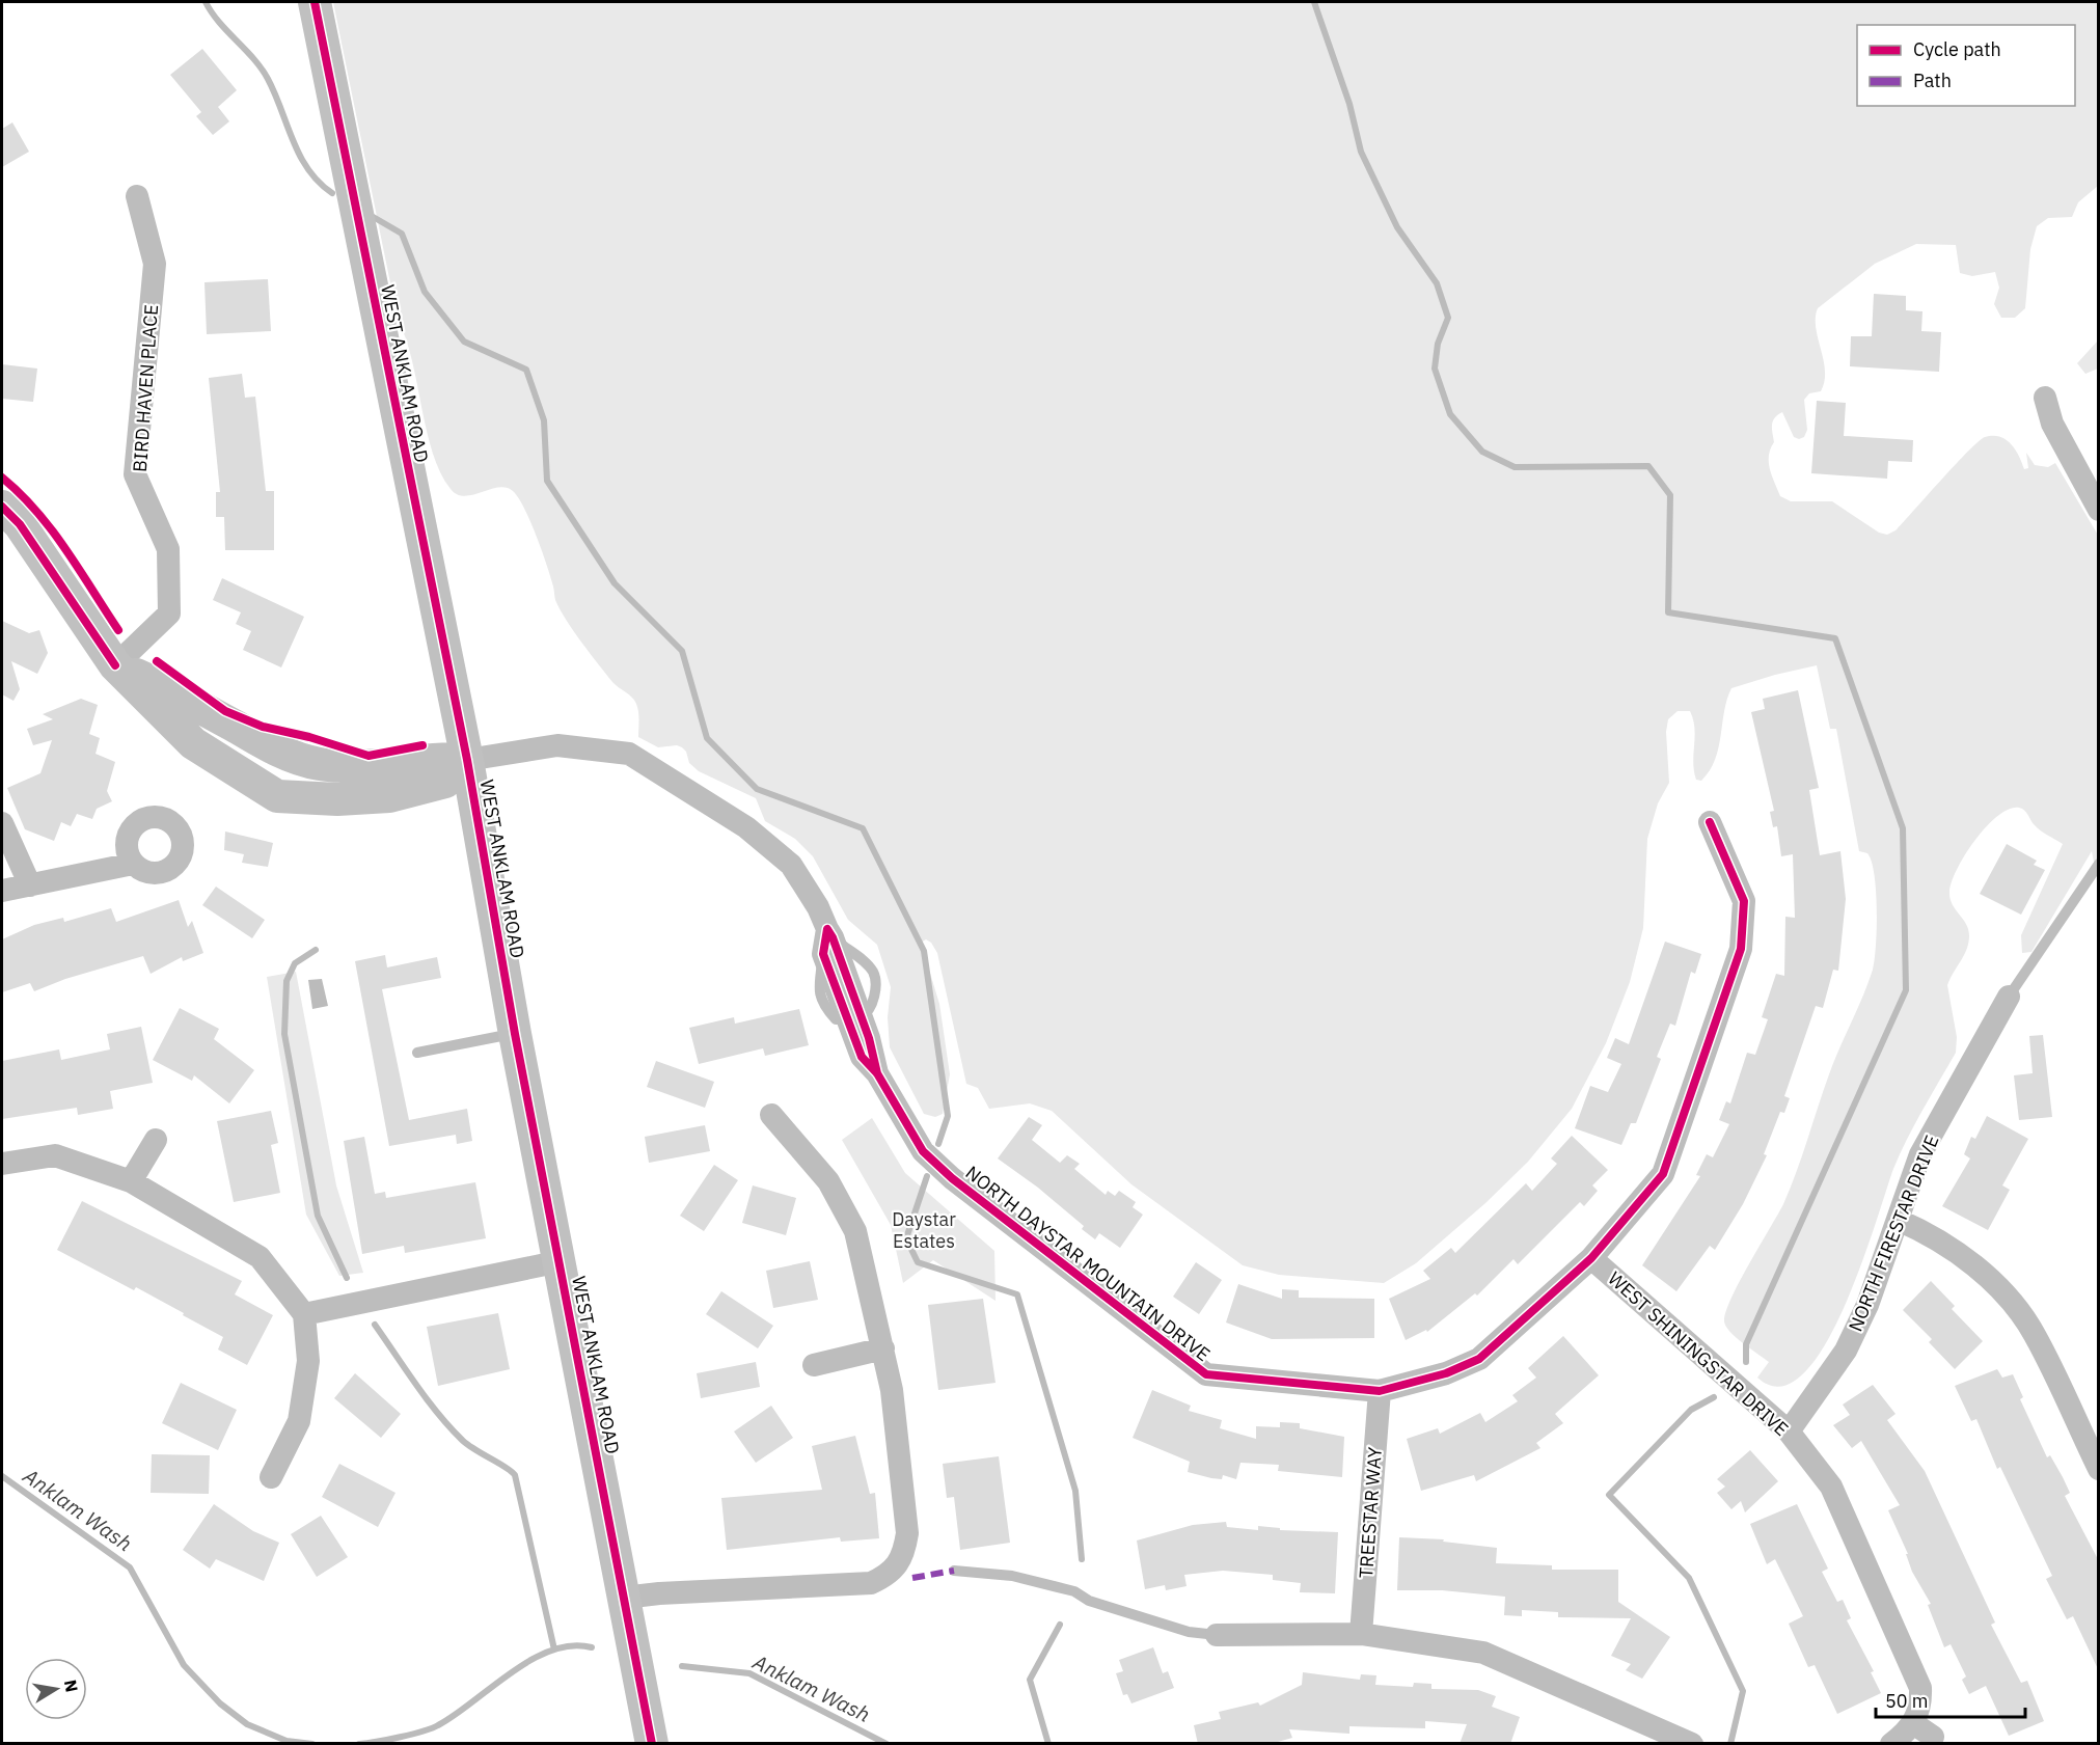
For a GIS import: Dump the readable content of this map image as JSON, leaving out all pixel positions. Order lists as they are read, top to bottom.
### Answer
{
  "streets": {
    "main road": ["WEST ANKLAM ROAD"],
    "street": [
      "BIRD HAVEN PLACE",
      "NORTH FIRESTAR DRIVE",
      "NORTH DAYSTAR MOUNTAIN DRIVE",
      "WEST SHININGSTAR DRIVE",
      "TREESTAR WAY"
    ]
  },
  "crossings": [
    ["WEST ANKLAM ROAD", "NORTH DAYSTAR MOUNTAIN DRIVE"],
    ["NORTH FIRESTAR DRIVE", "WEST SHININGSTAR DRIVE"],
    ["NORTH DAYSTAR MOUNTAIN DRIVE", "WEST SHININGSTAR DRIVE"],
    ["NORTH DAYSTAR MOUNTAIN DRIVE", "TREESTAR WAY"]
  ],
  "water": ["Anklam Wash"],
  "parks": ["Daystar Estates"],
  "legend": ["Cycle path", "Path"],
  "scale_bar": "50 m",
  "north": "right"
}
